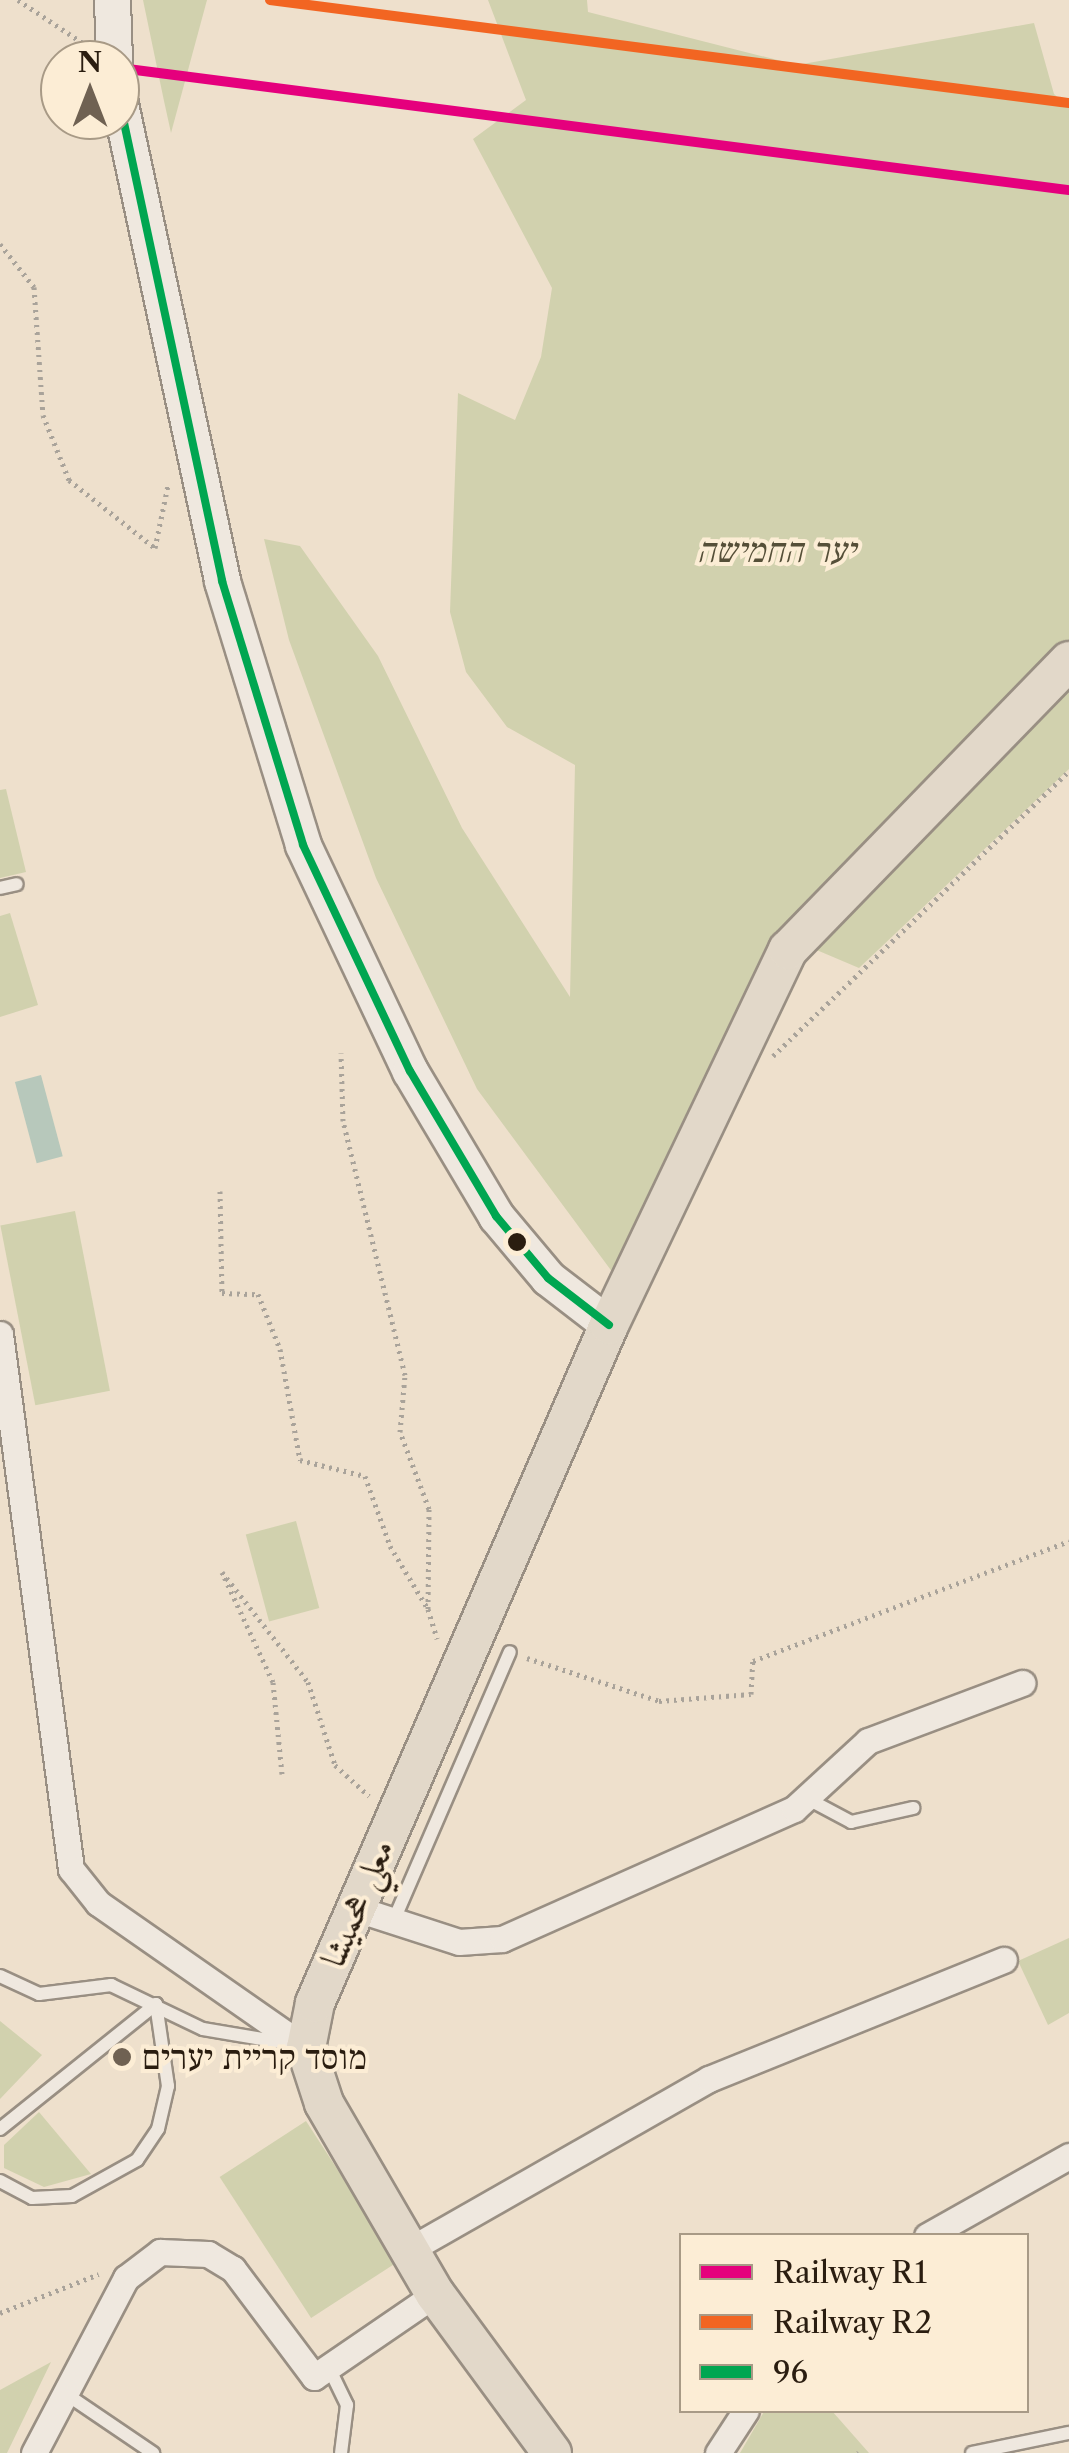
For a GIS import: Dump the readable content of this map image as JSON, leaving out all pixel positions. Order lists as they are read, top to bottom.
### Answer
{
  "streets": {
    "main road": ["معلي هحميشا"]
  },
  "parks": ["יער החמישה"],
  "places": ["מוסד קריית יערים"],
  "lines": ["rail line R2", "rail line R1", "transit line 96"],
  "legend": ["Railway R1", "Railway R2", "96"],
  "north": "top"
}
